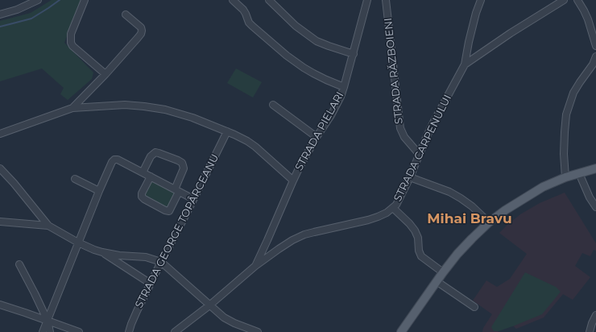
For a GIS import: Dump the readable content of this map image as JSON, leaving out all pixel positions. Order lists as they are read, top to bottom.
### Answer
{
  "streets": {
    "street": [
      "STRADA RĂZBOIENI",
      "STRADA PIELARI",
      "STRADA CARPENULUI",
      "STRADA GEORGE TOPÂRCEANU"
    ]
  },
  "crossings": [
    ["STRADA RĂZBOIENI", "STRADA CARPENULUI"],
    ["STRADA PIELARI", "STRADA CARPENULUI"]
  ],
  "districts": ["Mihai Bravu"]
}
